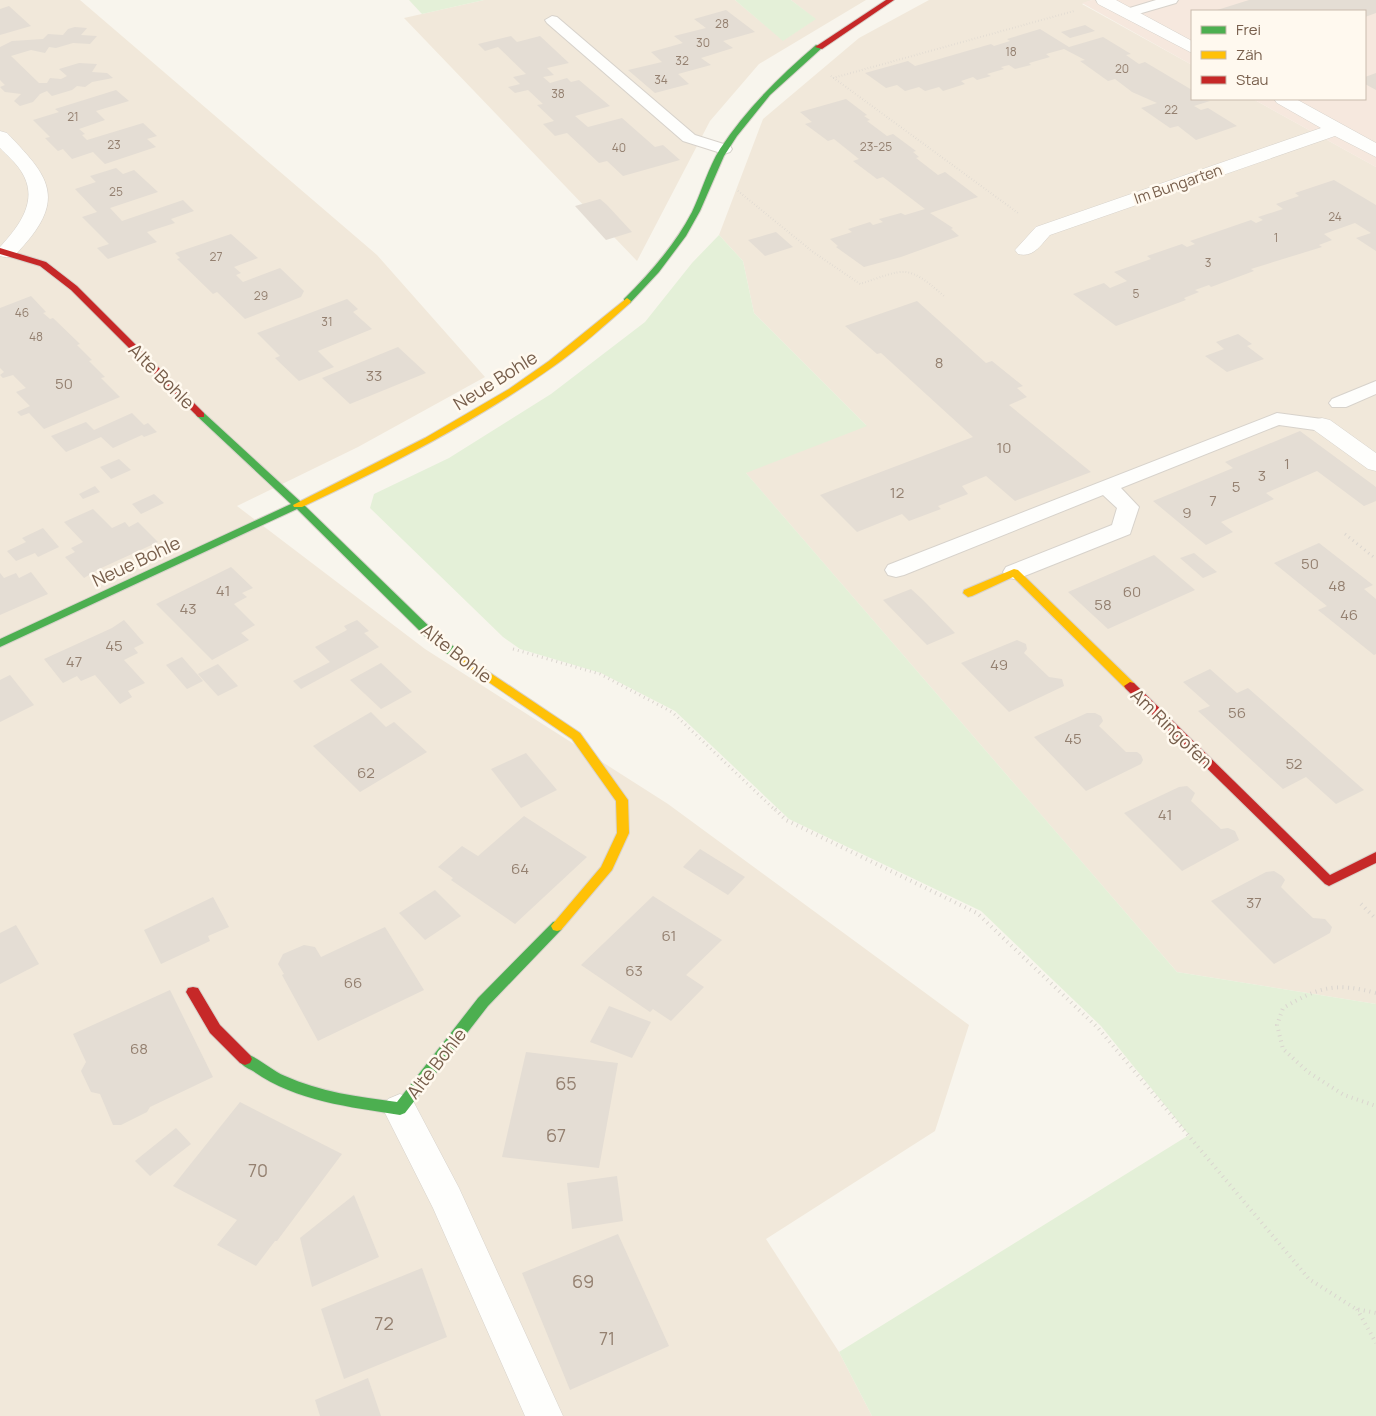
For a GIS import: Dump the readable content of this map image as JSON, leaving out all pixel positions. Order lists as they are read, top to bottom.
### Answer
{
  "streets": {
    "street": [
      "Im Bungarten",
      "Alte Bohle",
      "Neue Bohle",
      "Am Ringofen"
    ]
  },
  "crossings": [
    ["Alte Bohle", "Neue Bohle"]
  ],
  "house_numbers": [
    "28",
    "30",
    "18",
    "32",
    "20",
    "34",
    "38",
    "22",
    "21",
    "23",
    "23-25",
    "40",
    "25",
    "24",
    "1",
    "27",
    "3",
    "5",
    "29",
    "46",
    "31",
    "48",
    "8",
    "33",
    "50",
    "10",
    "1",
    "3",
    "5",
    "12",
    "7",
    "9",
    "50",
    "48",
    "41",
    "60",
    "58",
    "43",
    "46",
    "45",
    "47",
    "49",
    "56",
    "45",
    "52",
    "62",
    "41",
    "64",
    "37",
    "61",
    "63",
    "66",
    "68",
    "65",
    "67",
    "70",
    "69",
    "72",
    "71"
  ],
  "legend": ["Frei", "Zäh", "Stau"]
}
